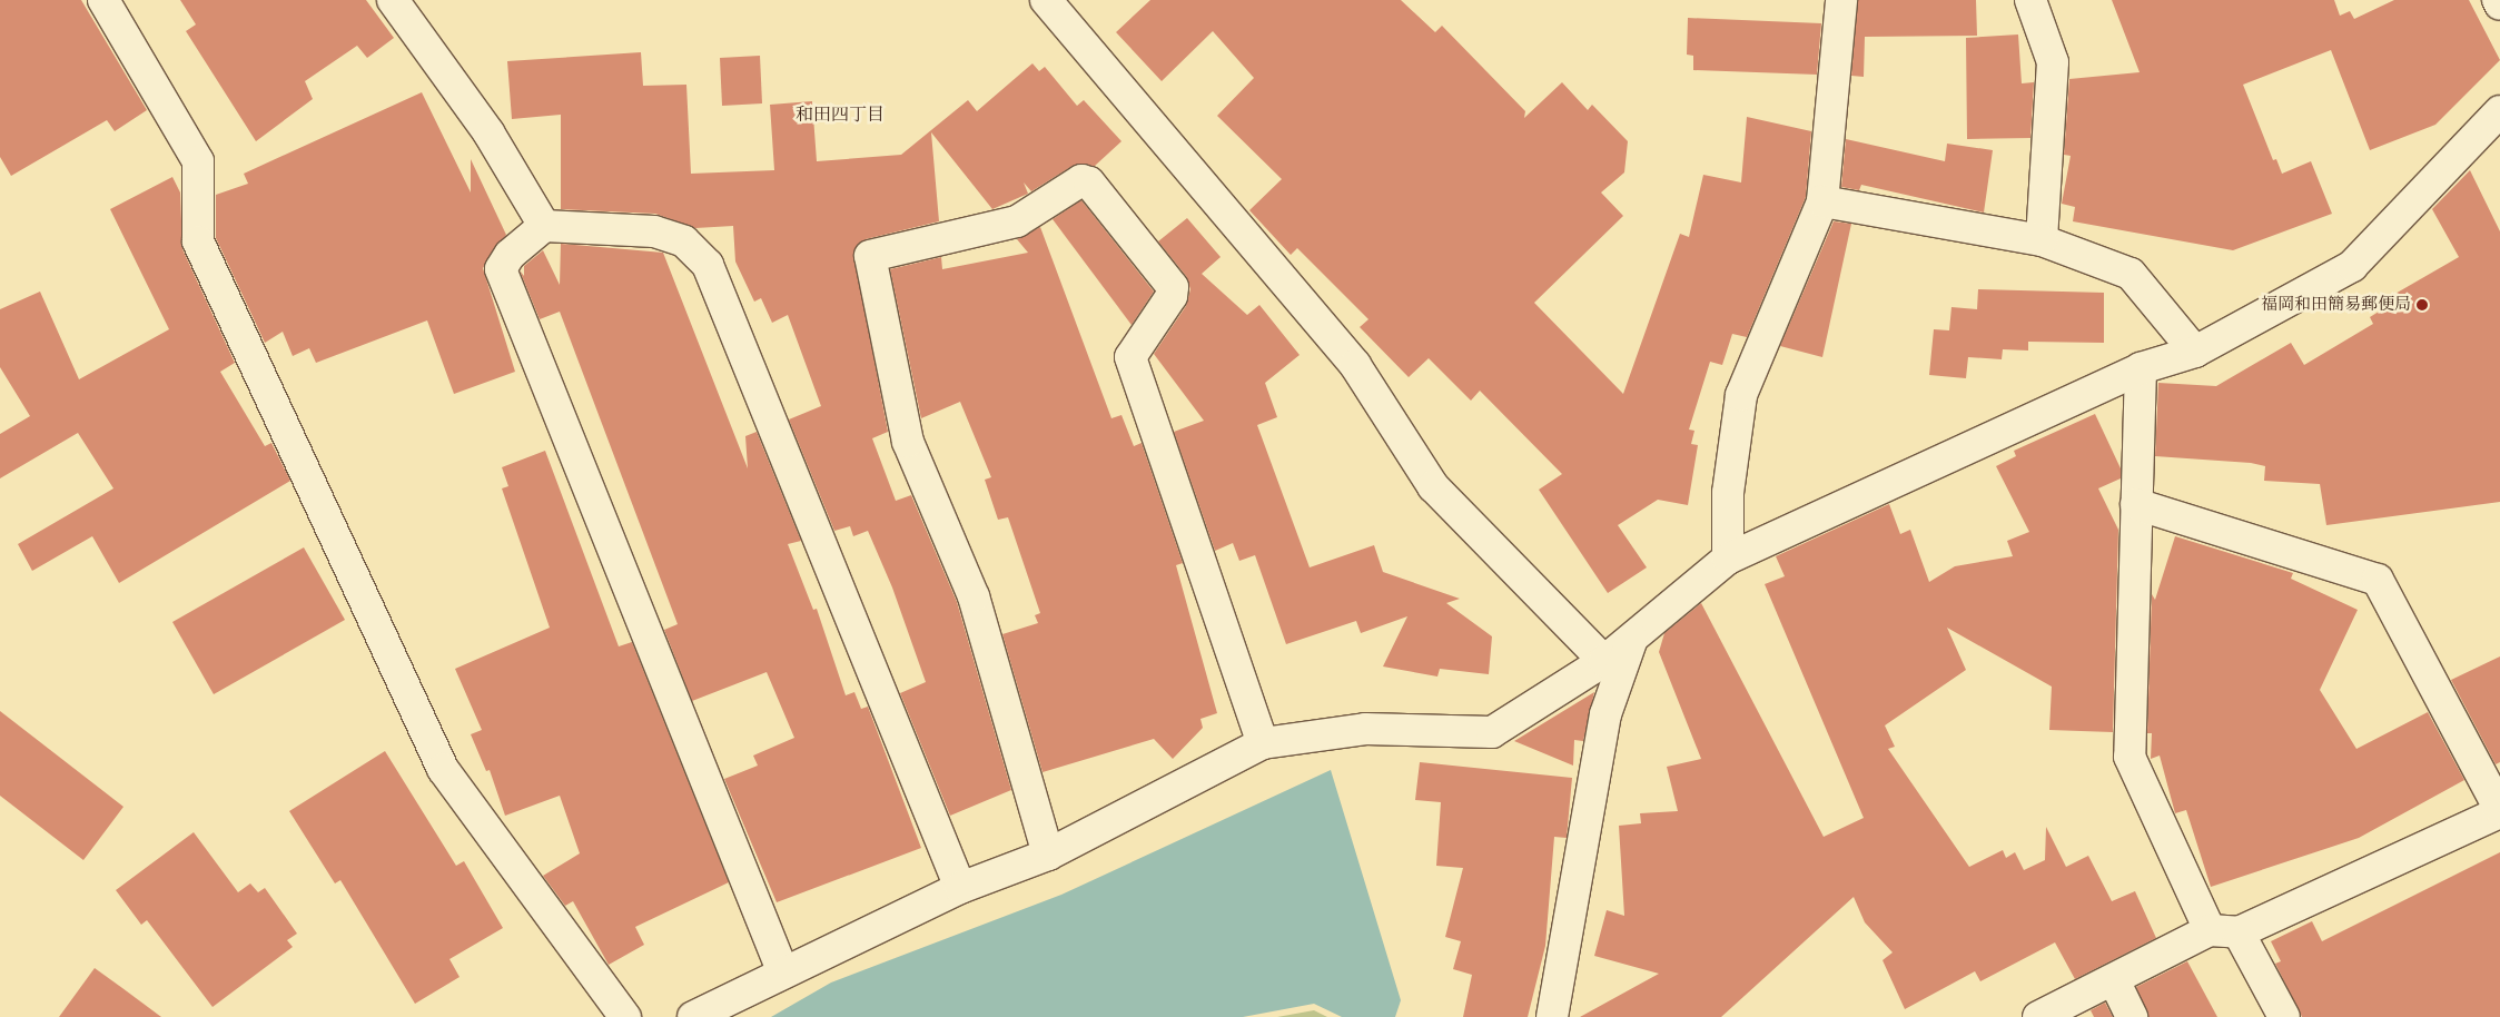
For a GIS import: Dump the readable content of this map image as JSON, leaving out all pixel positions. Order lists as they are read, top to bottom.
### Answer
{
  "districts": ["和田四丁目"],
  "places": ["福岡和田簡易郵便局"]
}
